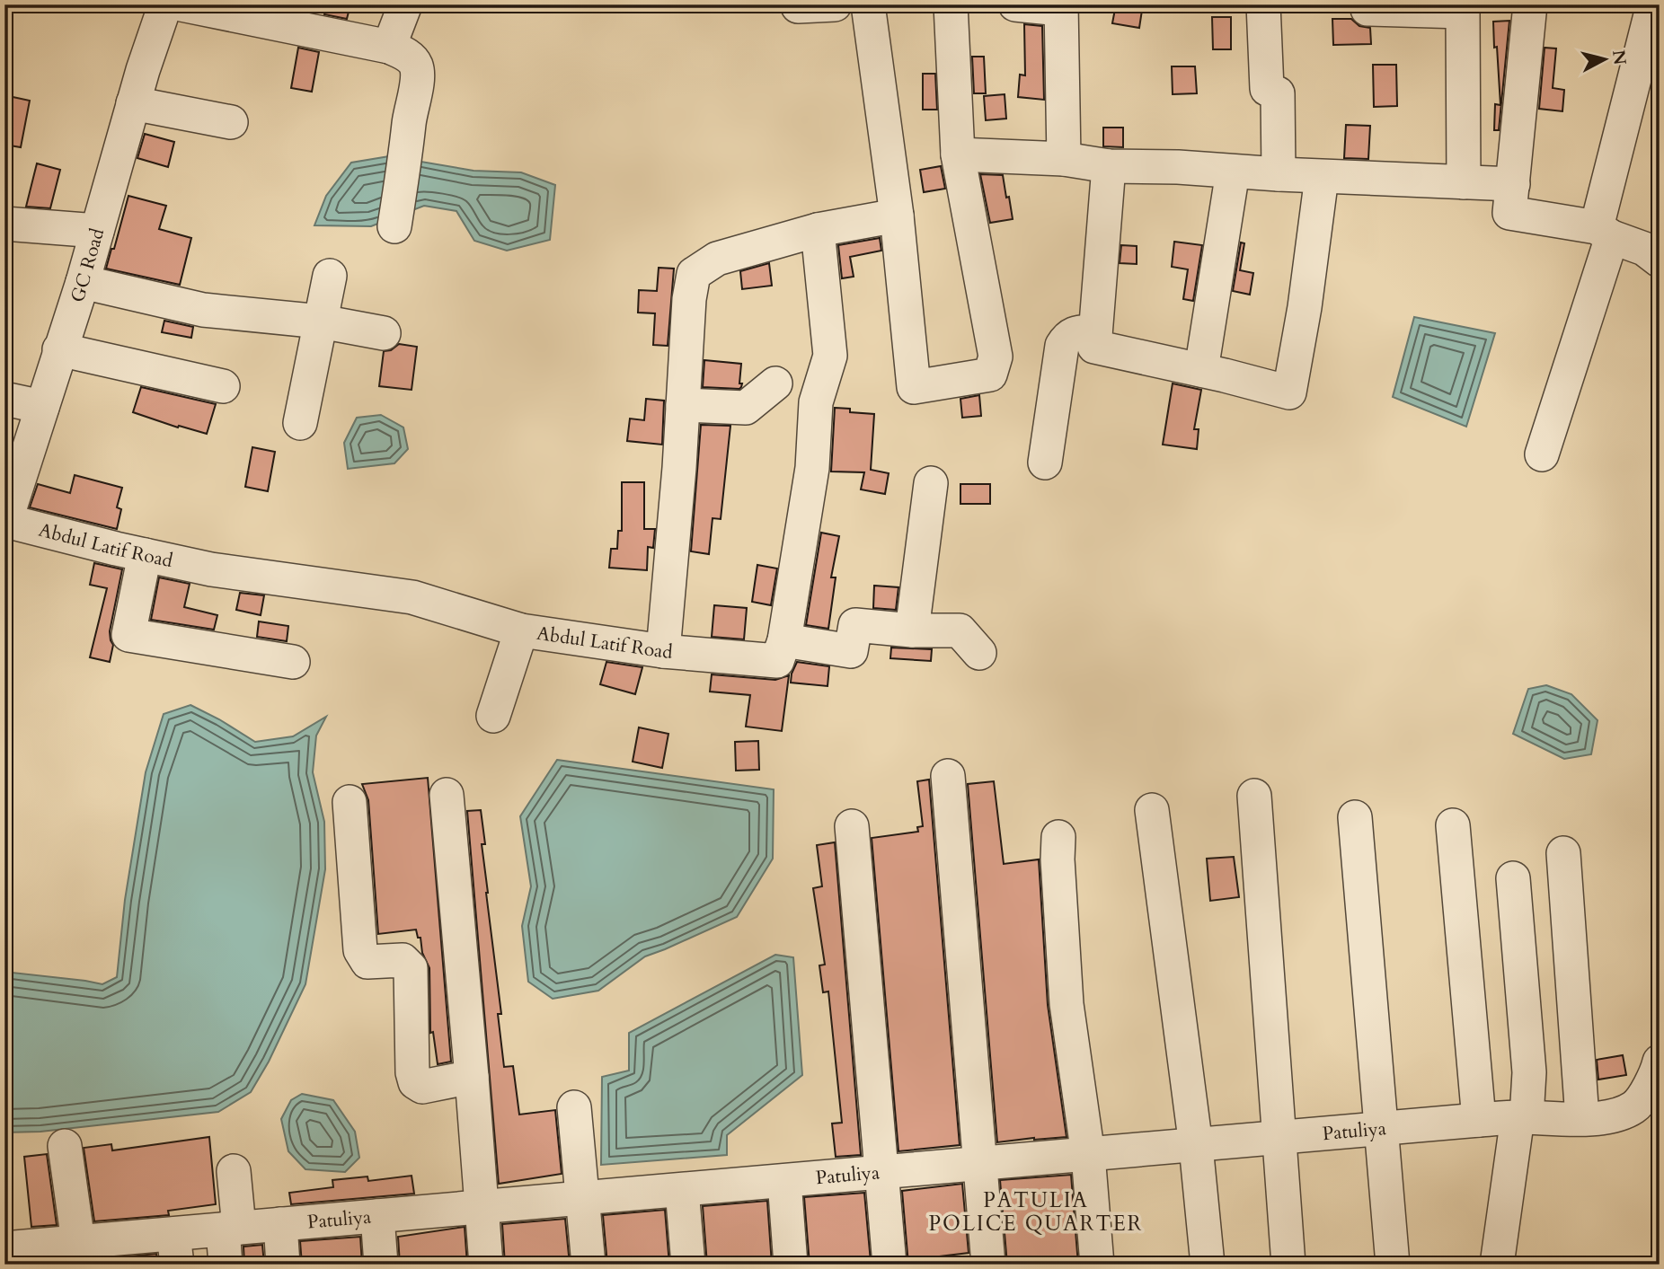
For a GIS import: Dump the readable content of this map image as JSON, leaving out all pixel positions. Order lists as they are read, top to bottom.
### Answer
{
  "streets": {
    "street": ["GC Road", "Abdul Latif Road", "Patuliya"]
  },
  "crossings": [
    ["GC Road", "Abdul Latif Road"]
  ],
  "districts": ["PATULIA POLICE QUARTER"],
  "north": "right"
}
